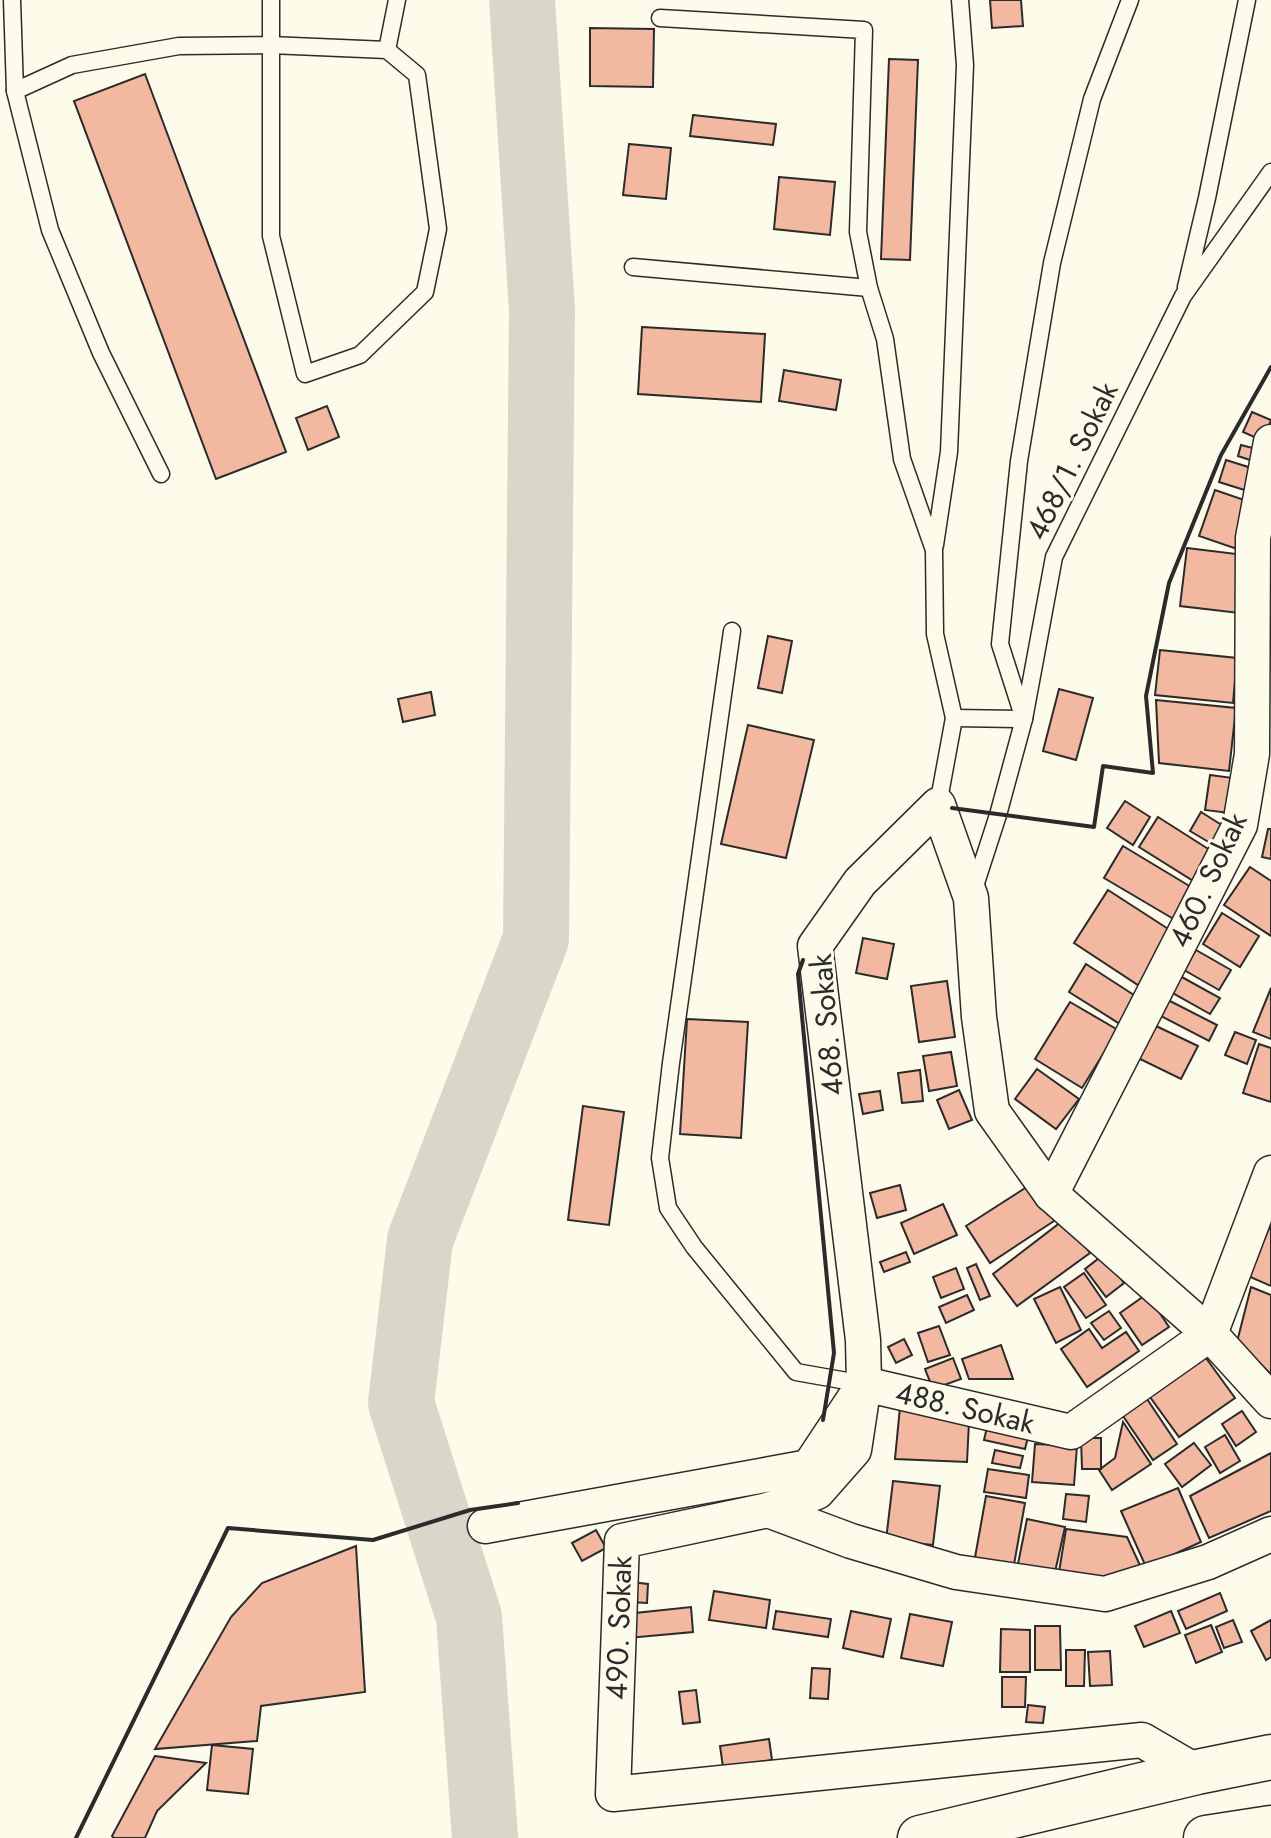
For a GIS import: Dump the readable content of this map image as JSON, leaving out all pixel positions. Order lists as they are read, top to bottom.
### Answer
{
  "streets": {
    "street": [
      "460. Sokak",
      "468. Sokak",
      "488. Sokak",
      "490. Sokak"
    ],
    "lane": ["468/1. Sokak"]
  },
  "crossings": [
    ["468. Sokak", "488. Sokak"],
    ["488. Sokak", "490. Sokak"]
  ]
}
